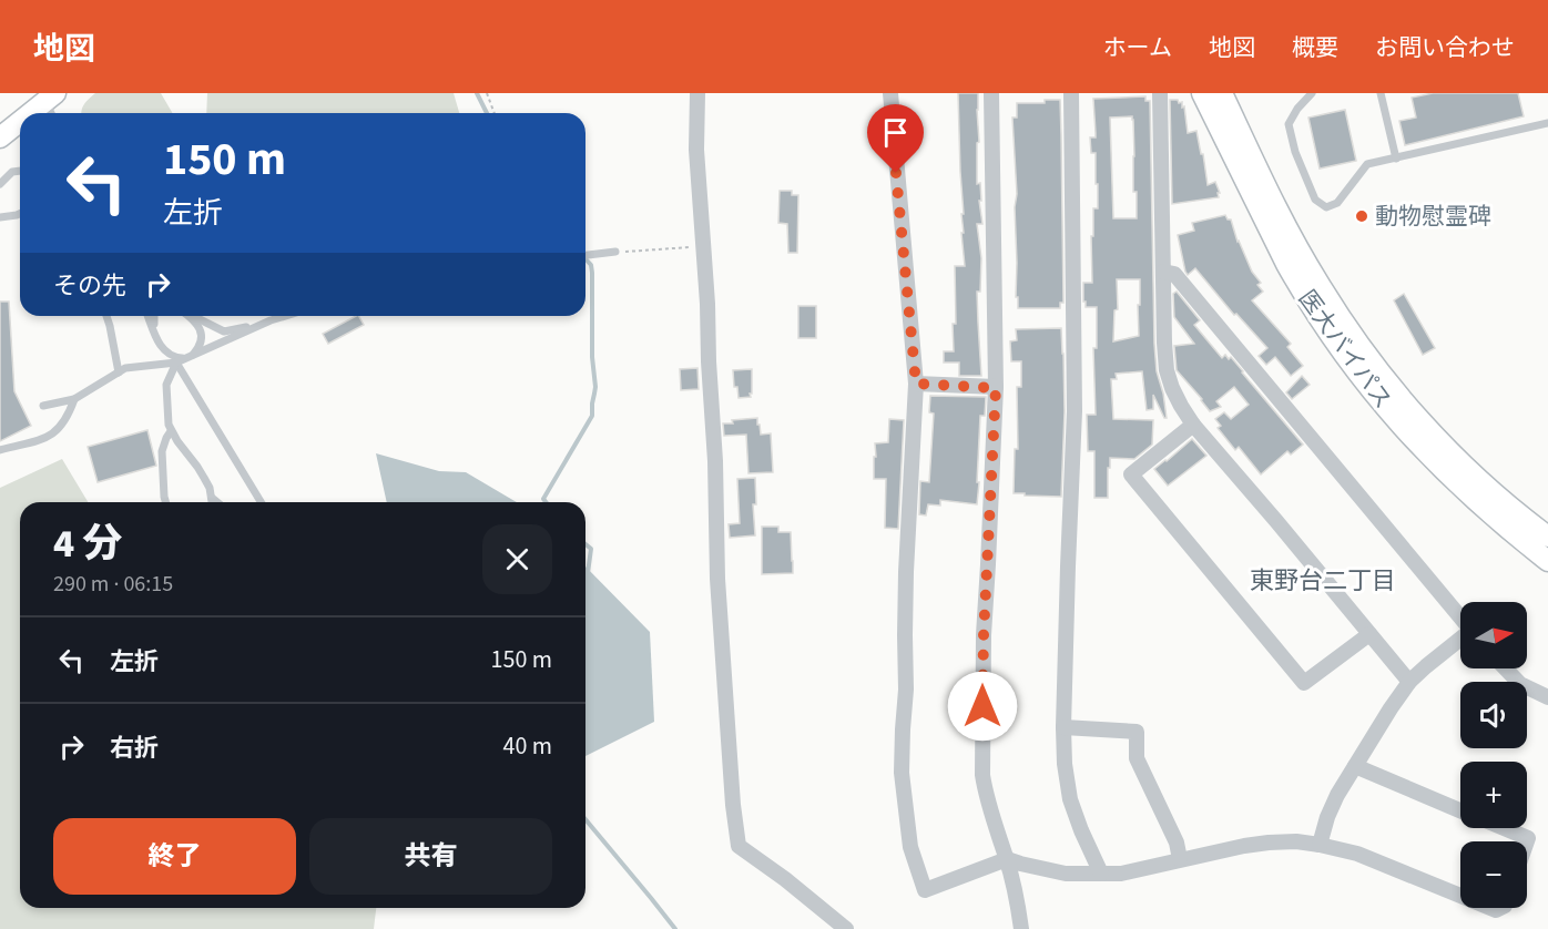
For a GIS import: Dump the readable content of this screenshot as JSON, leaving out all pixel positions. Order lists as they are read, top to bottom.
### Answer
{
  "streets": {
    "main road": ["医大バイパス"]
  },
  "districts": ["東野台二丁目"],
  "places": ["動物慰霊碑"],
  "north": "right",
  "page": {
    "header": "地図",
    "nav": [
      "ホーム",
      "地図",
      "概要",
      "お問い合わせ"
    ],
    "turn": ["150 m", "左折"],
    "then": "その先",
    "heading": ["4 分", "290 m · 06:15"],
    "map_buttons": ["+", "−"],
    "list": [
      {
        "name": "左折",
        "value": "150 m"
      },
      {
        "name": "右折",
        "value": "40 m"
      }
    ],
    "buttons": ["終了", "共有"]
  }
}
